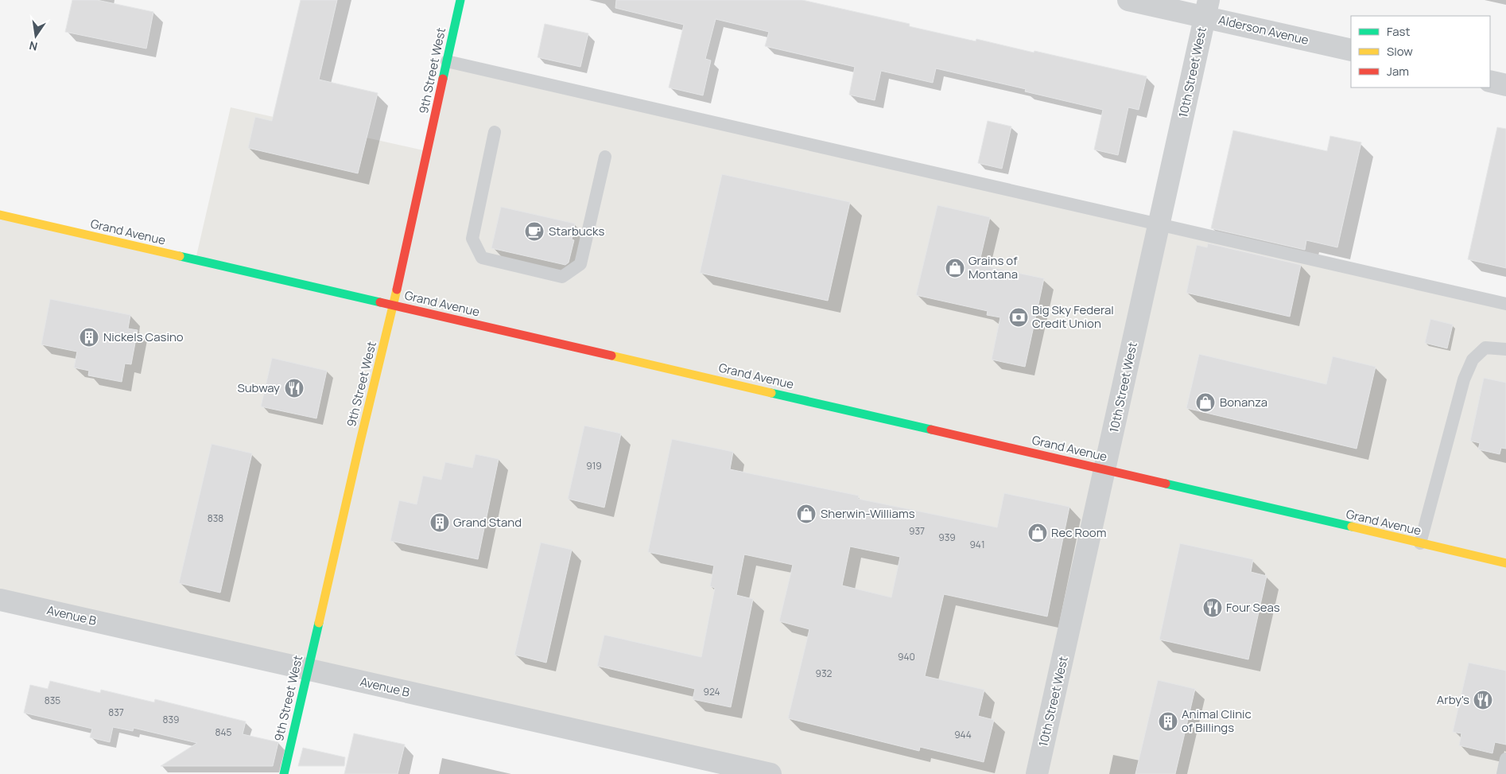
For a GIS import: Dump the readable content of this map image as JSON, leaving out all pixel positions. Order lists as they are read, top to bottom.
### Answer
{
  "streets": {
    "main road": ["9th Street West", "Grand Avenue"],
    "street": ["Alderson Avenue", "10th Street West", "Avenue B"]
  },
  "crossings": [
    ["Alderson Avenue", "10th Street West"],
    ["9th Street West", "Grand Avenue"],
    ["9th Street West", "Avenue B"],
    ["10th Street West", "Grand Avenue"]
  ],
  "places": {
    "cafe": ["Starbucks"],
    "shop": [
      "Grains of Montana",
      "Bonanza",
      "Sherwin-Williams",
      "Rec Room"
    ],
    "bank": ["Big Sky Federal Credit Union"],
    "building": ["Nickels Casino", "Grand Stand", "Animal Clinic of Billings"],
    "restaurant": ["Subway", "Four Seas", "Arby's"]
  },
  "house_numbers": [
    "919",
    "838",
    "937",
    "939",
    "941",
    "940",
    "932",
    "924",
    "835",
    "837",
    "839",
    "845",
    "944"
  ],
  "legend": ["Fast", "Slow", "Jam"],
  "north": "bottom"
}
